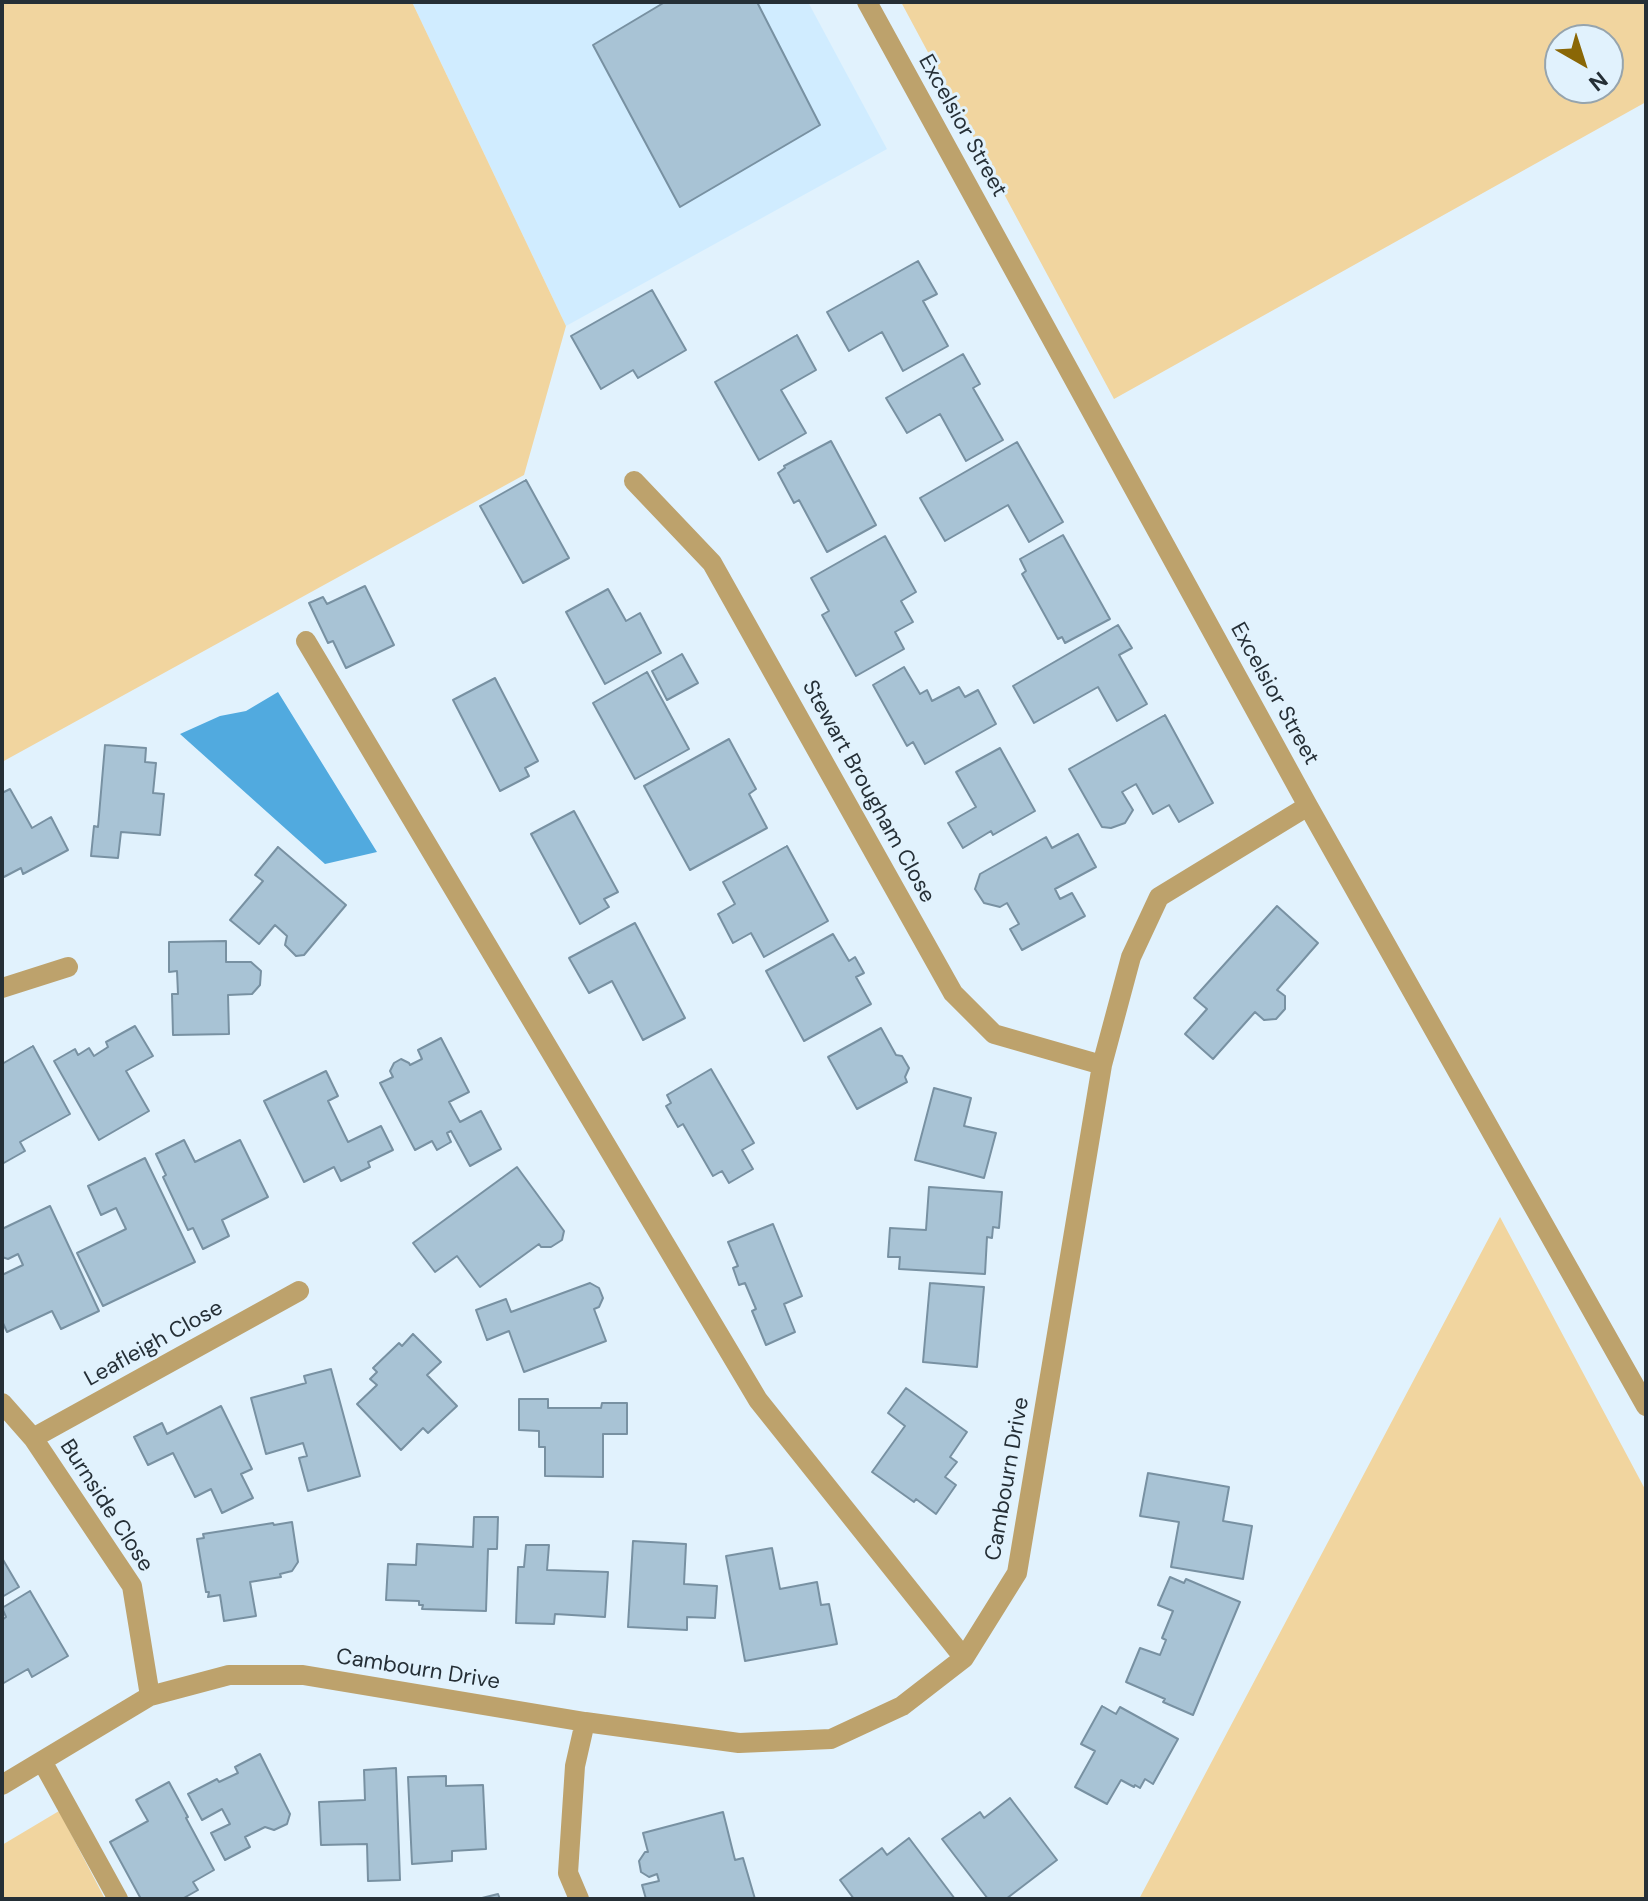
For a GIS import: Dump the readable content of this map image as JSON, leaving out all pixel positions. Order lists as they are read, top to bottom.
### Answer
{
  "streets": {
    "street": [
      "Excelsior Street",
      "Stewart Brougham Close",
      "Leafleigh Close",
      "Cambourn Drive",
      "Burnside Close"
    ]
  },
  "crossings": [
    ["Excelsior Street", "Cambourn Drive"],
    ["Stewart Brougham Close", "Cambourn Drive"],
    ["Leafleigh Close", "Burnside Close"],
    ["Cambourn Drive", "Burnside Close"]
  ],
  "north": "bottom right"
}
